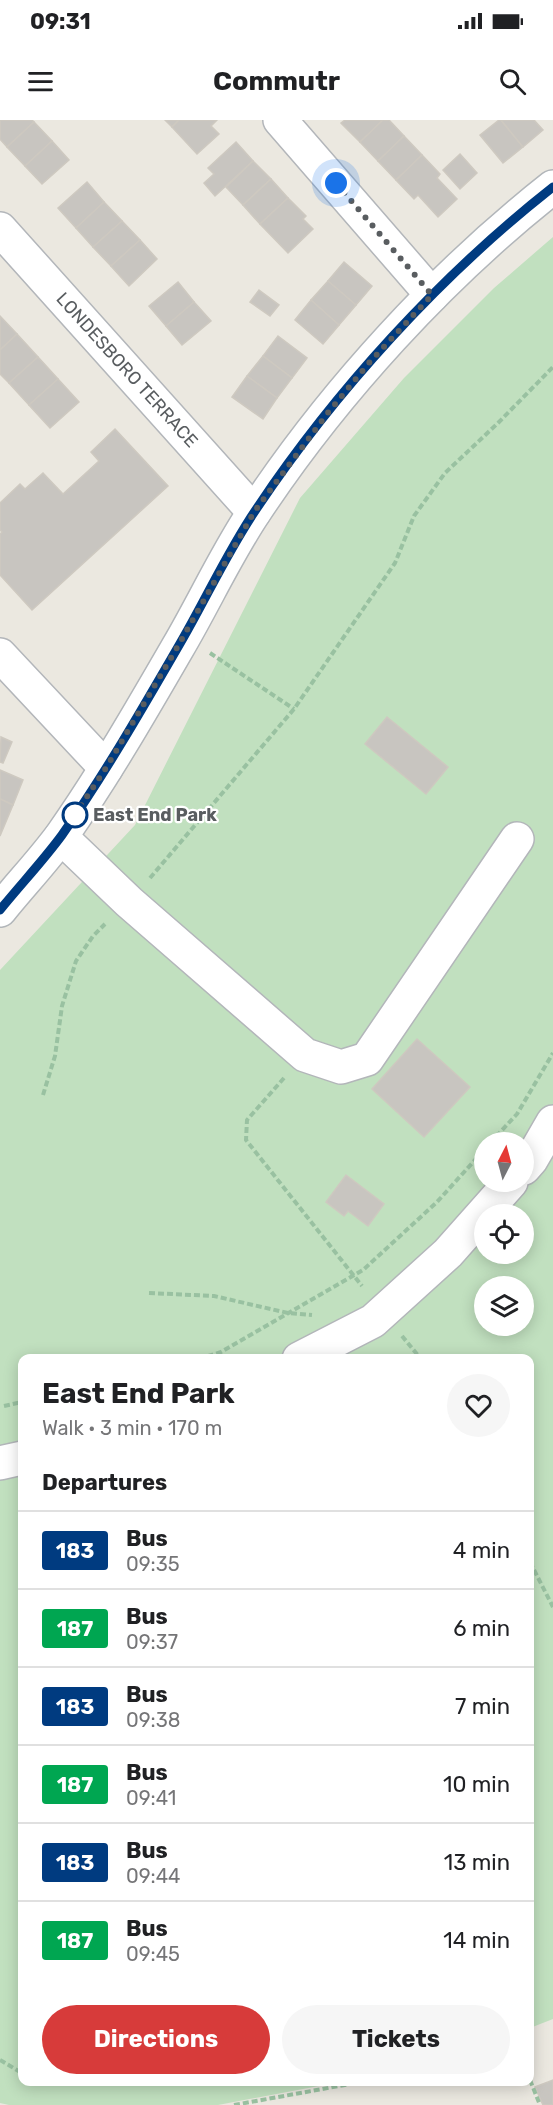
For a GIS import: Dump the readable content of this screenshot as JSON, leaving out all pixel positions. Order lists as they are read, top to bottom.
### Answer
{
  "streets": {
    "street": ["LONDESBORO TERRACE"]
  },
  "places": ["East End Park"],
  "lines": ["bus line 183"],
  "north": "top",
  "page": {
    "status": "09:31",
    "header": "Commutr",
    "heading": [
      ["East End Park", "Walk · 3 min · 170 m"],
      "Departures"
    ],
    "list": [
      {
        "mark": "183",
        "name": "Bus",
        "note": "09:35",
        "value": "4 min"
      },
      {
        "mark": "187",
        "name": "Bus",
        "note": "09:37",
        "value": "6 min"
      },
      {
        "mark": "183",
        "name": "Bus",
        "note": "09:38",
        "value": "7 min"
      },
      {
        "mark": "187",
        "name": "Bus",
        "note": "09:41",
        "value": "10 min"
      },
      {
        "mark": "183",
        "name": "Bus",
        "note": "09:44",
        "value": "13 min"
      },
      {
        "mark": "187",
        "name": "Bus",
        "note": "09:45",
        "value": "14 min"
      }
    ],
    "buttons": ["Directions", "Tickets"]
  }
}
